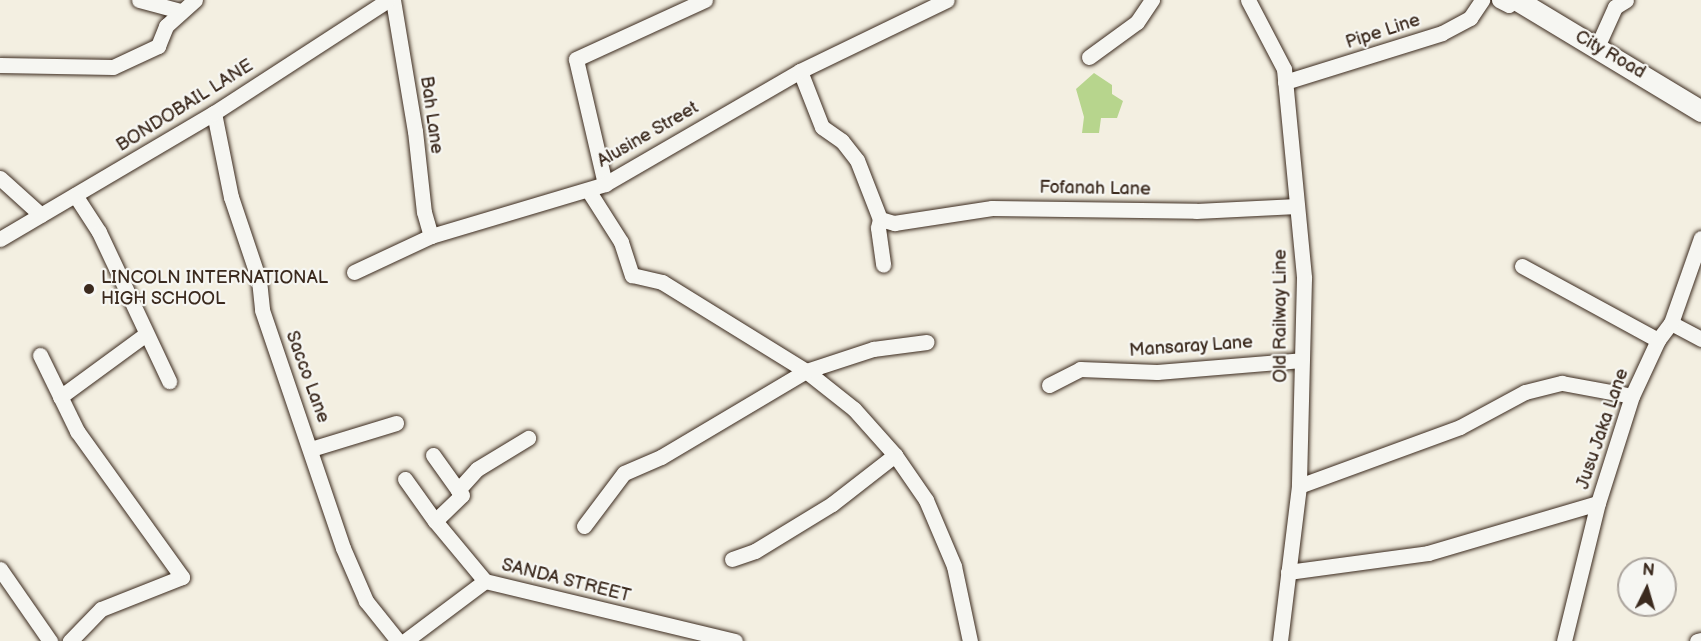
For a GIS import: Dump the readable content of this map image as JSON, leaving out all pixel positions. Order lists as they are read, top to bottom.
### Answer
{
  "streets": {
    "main road": ["City Road"],
    "street": [
      "Pipe Line",
      "BONDOBAIL LANE",
      "Bah Lane",
      "Alusine Street",
      "Fofanah Lane",
      "Old Railway Line",
      "Mansaray Lane",
      "Sacco Lane",
      "Jusu Jaka Lane",
      "SANDA STREET"
    ]
  },
  "crossings": [
    ["Pipe Line", "Old Railway Line"],
    ["BONDOBAIL LANE", "Sacco Lane"],
    ["Bah Lane", "Alusine Street"],
    ["Fofanah Lane", "Old Railway Line"],
    ["Old Railway Line", "Mansaray Lane"]
  ],
  "places": ["LINCOLN INTERNATIONAL HIGH SCHOOL"],
  "north": "top"
}
